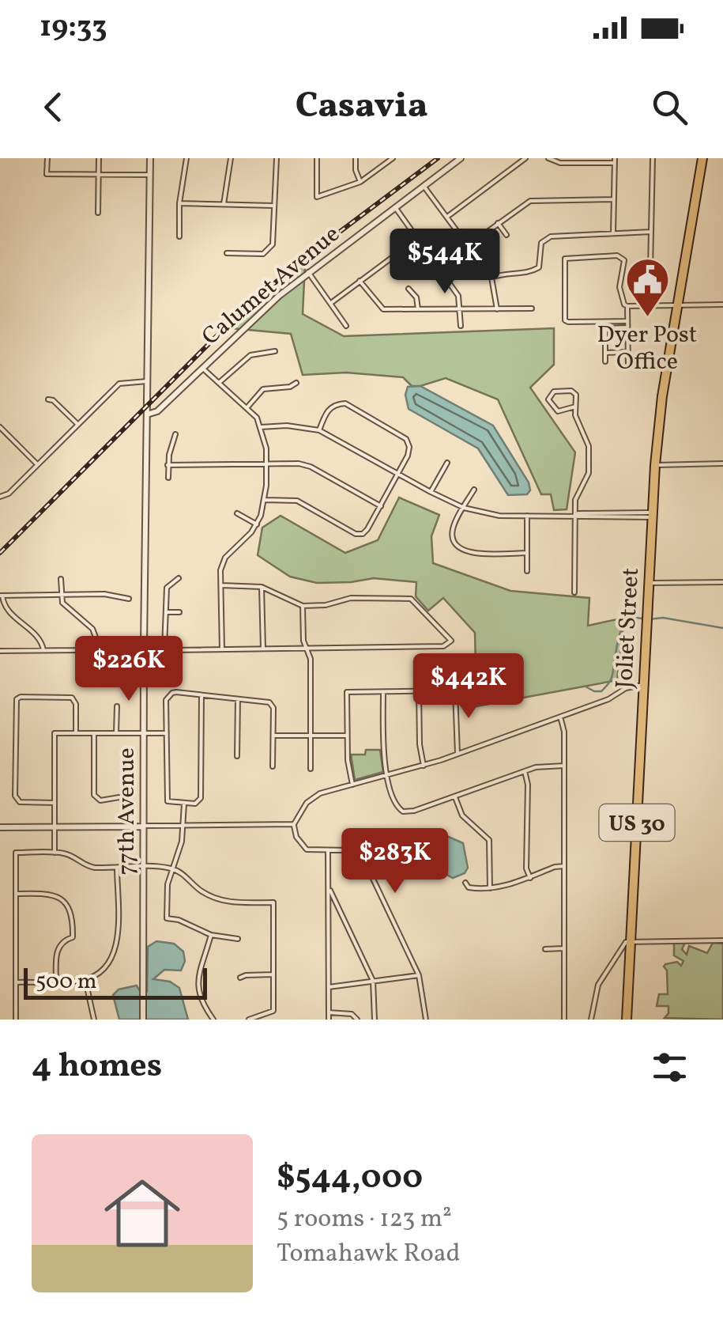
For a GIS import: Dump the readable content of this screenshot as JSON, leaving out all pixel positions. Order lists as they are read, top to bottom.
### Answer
{
  "streets": {
    "main road": ["Joliet Street", "US 30"],
    "street": ["Calumet Avenue", "77th Avenue"]
  },
  "crossings": [
    ["Calumet Avenue", "77th Avenue"]
  ],
  "places": {
    "public building": ["Dyer Post Office"]
  },
  "scale_bar": "500 m",
  "page": {
    "status": "19:33",
    "header": "Casavia",
    "price": [
      "$544K",
      "$226K",
      "$442K",
      "$283K"
    ],
    "scale": "500 m",
    "heading": "4 homes",
    "list": [
      {
        "name": "$544,000",
        "note": "5 rooms · 123 m² · Tomahawk Road"
      }
    ]
  }
}
